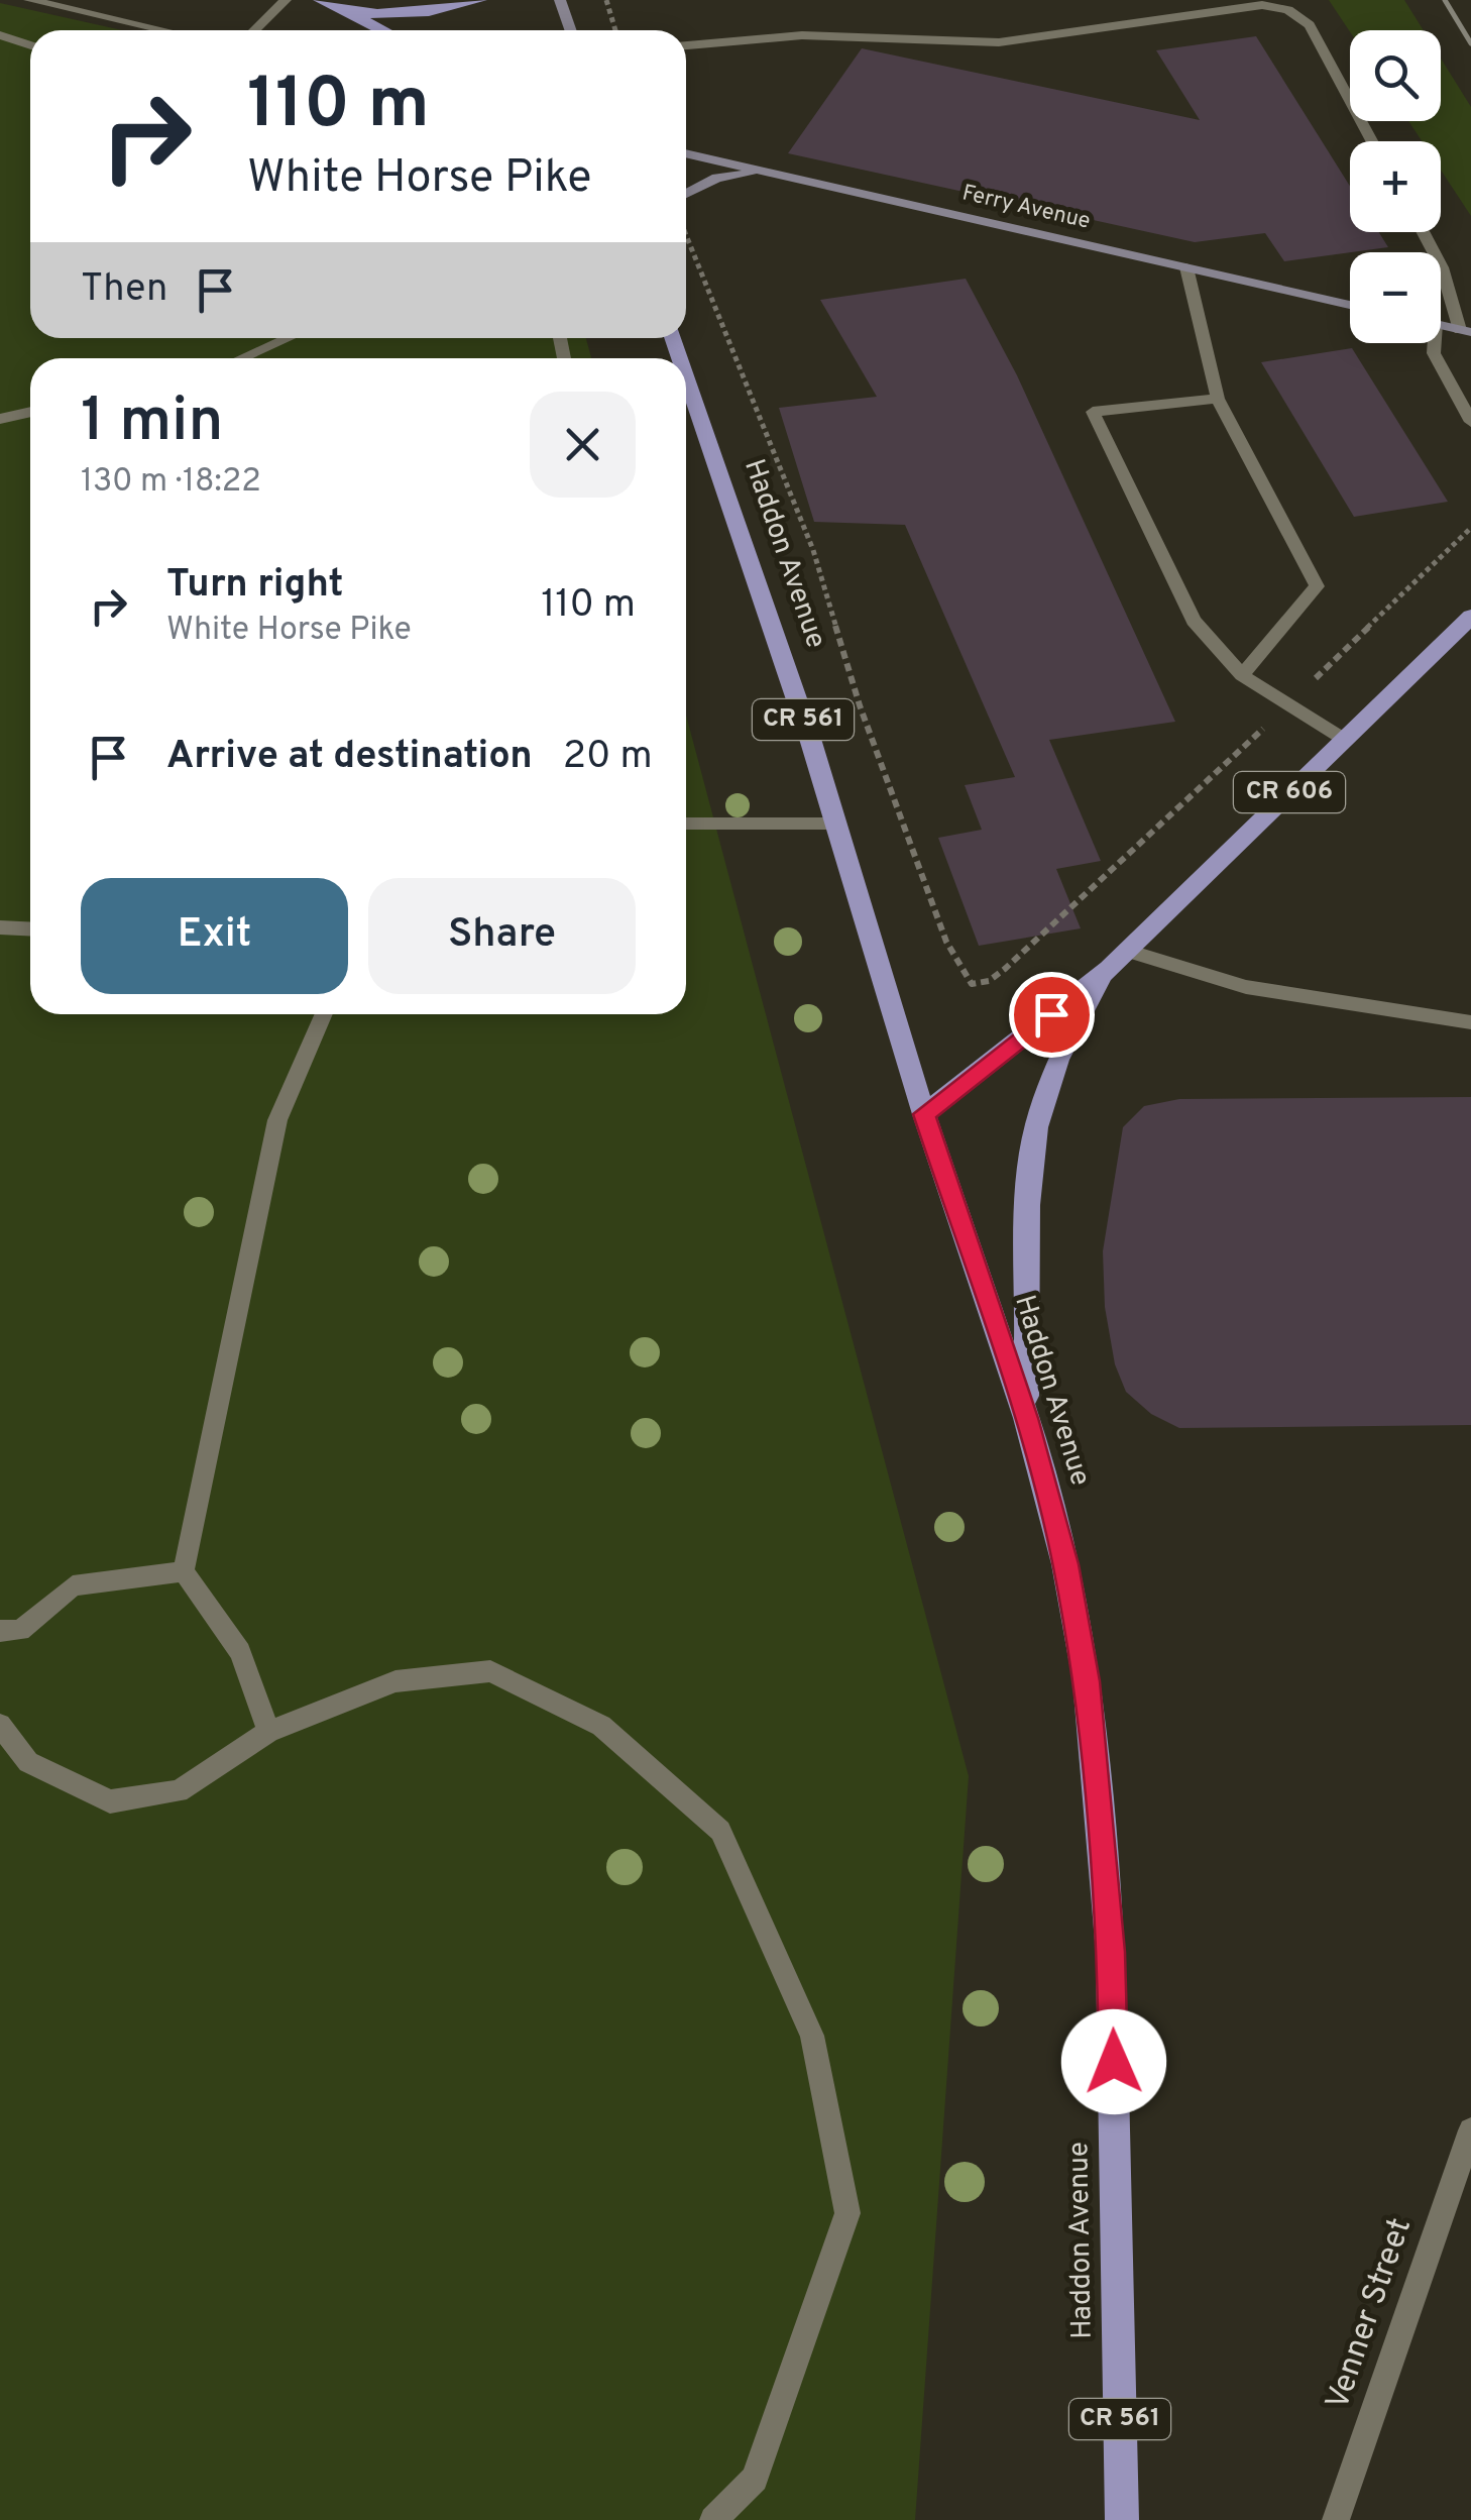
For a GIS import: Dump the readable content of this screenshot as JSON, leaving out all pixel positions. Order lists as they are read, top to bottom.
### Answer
{
  "streets": {
    "main road": [
      "Ferry Avenue",
      "Haddon Avenue",
      "CR 561",
      "CR 606"
    ],
    "street": ["Venner Street"]
  },
  "crossings": [
    ["Haddon Avenue", "CR 606"]
  ],
  "page": {
    "map_buttons": ["+", "−"],
    "turn": ["110 m", "White Horse Pike"],
    "then": "Then",
    "heading": ["1 min", "130 m · 18:22"],
    "list": [
      {
        "name": "Turn right",
        "note": "White Horse Pike",
        "value": "110 m"
      },
      {
        "name": "Arrive at destination",
        "value": "20 m"
      }
    ],
    "buttons": ["Exit", "Share"]
  }
}
